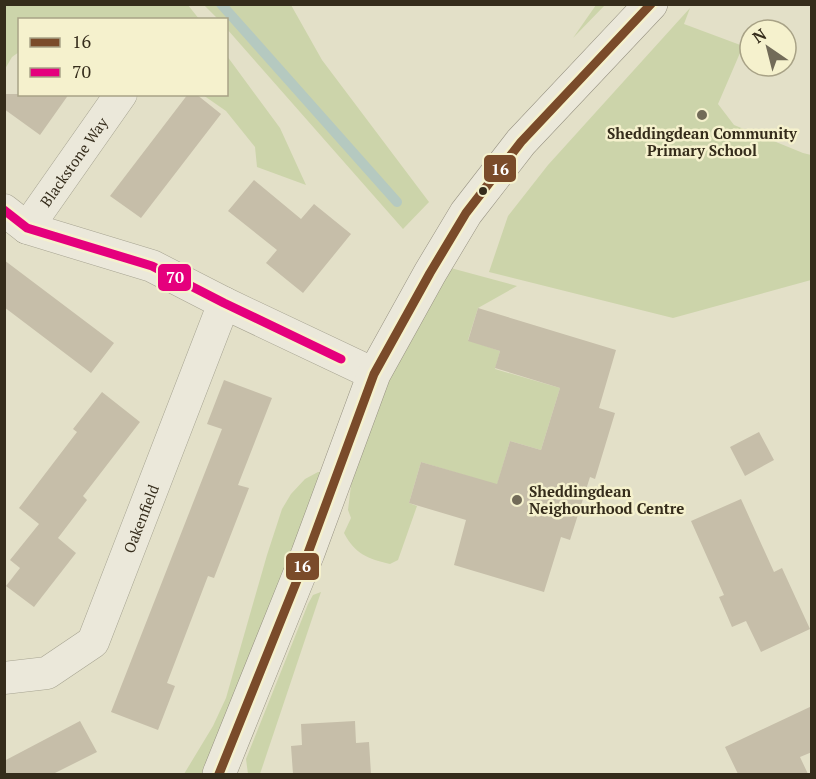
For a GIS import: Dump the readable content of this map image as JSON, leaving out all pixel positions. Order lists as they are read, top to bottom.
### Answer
{
  "streets": {
    "street": ["Blackstone Way", "Oakenfield"]
  },
  "crossings": [
    ["Blackstone Way", "Oakenfield"]
  ],
  "places": ["Sheddingdean Community Primary School", "Sheddingdean Neighourhood Centre"],
  "lines": ["transit line 16", "transit line 70"],
  "legend": ["16", "70"],
  "north": "top left"
}
